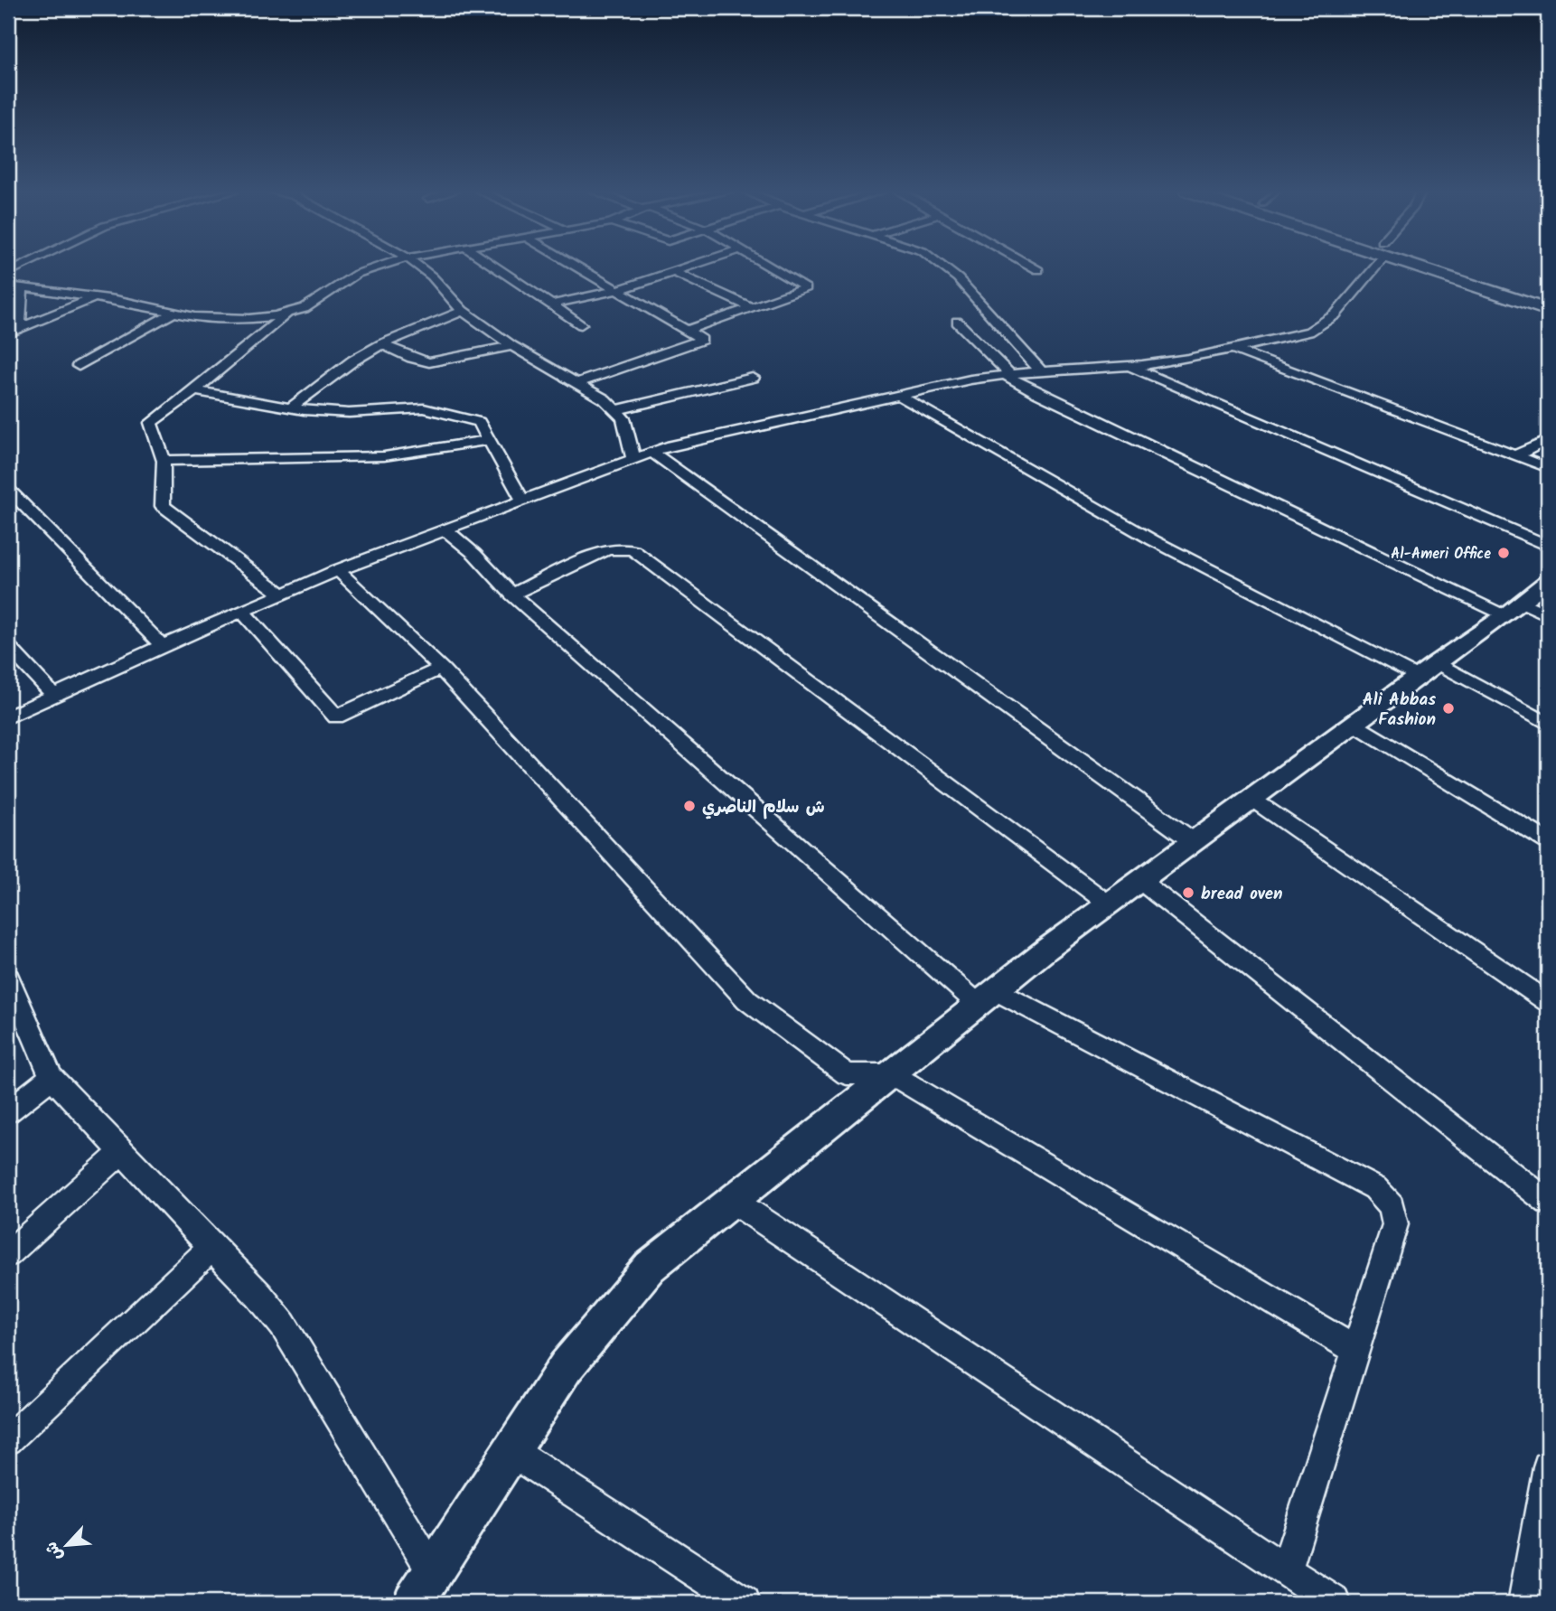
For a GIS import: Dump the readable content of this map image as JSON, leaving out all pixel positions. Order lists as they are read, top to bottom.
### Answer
{
  "places": [
    "Al-Ameri Office",
    "Ali Abbas Fashion",
    "ش سلام الناصري",
    "bread oven"
  ],
  "north": "bottom left"
}
